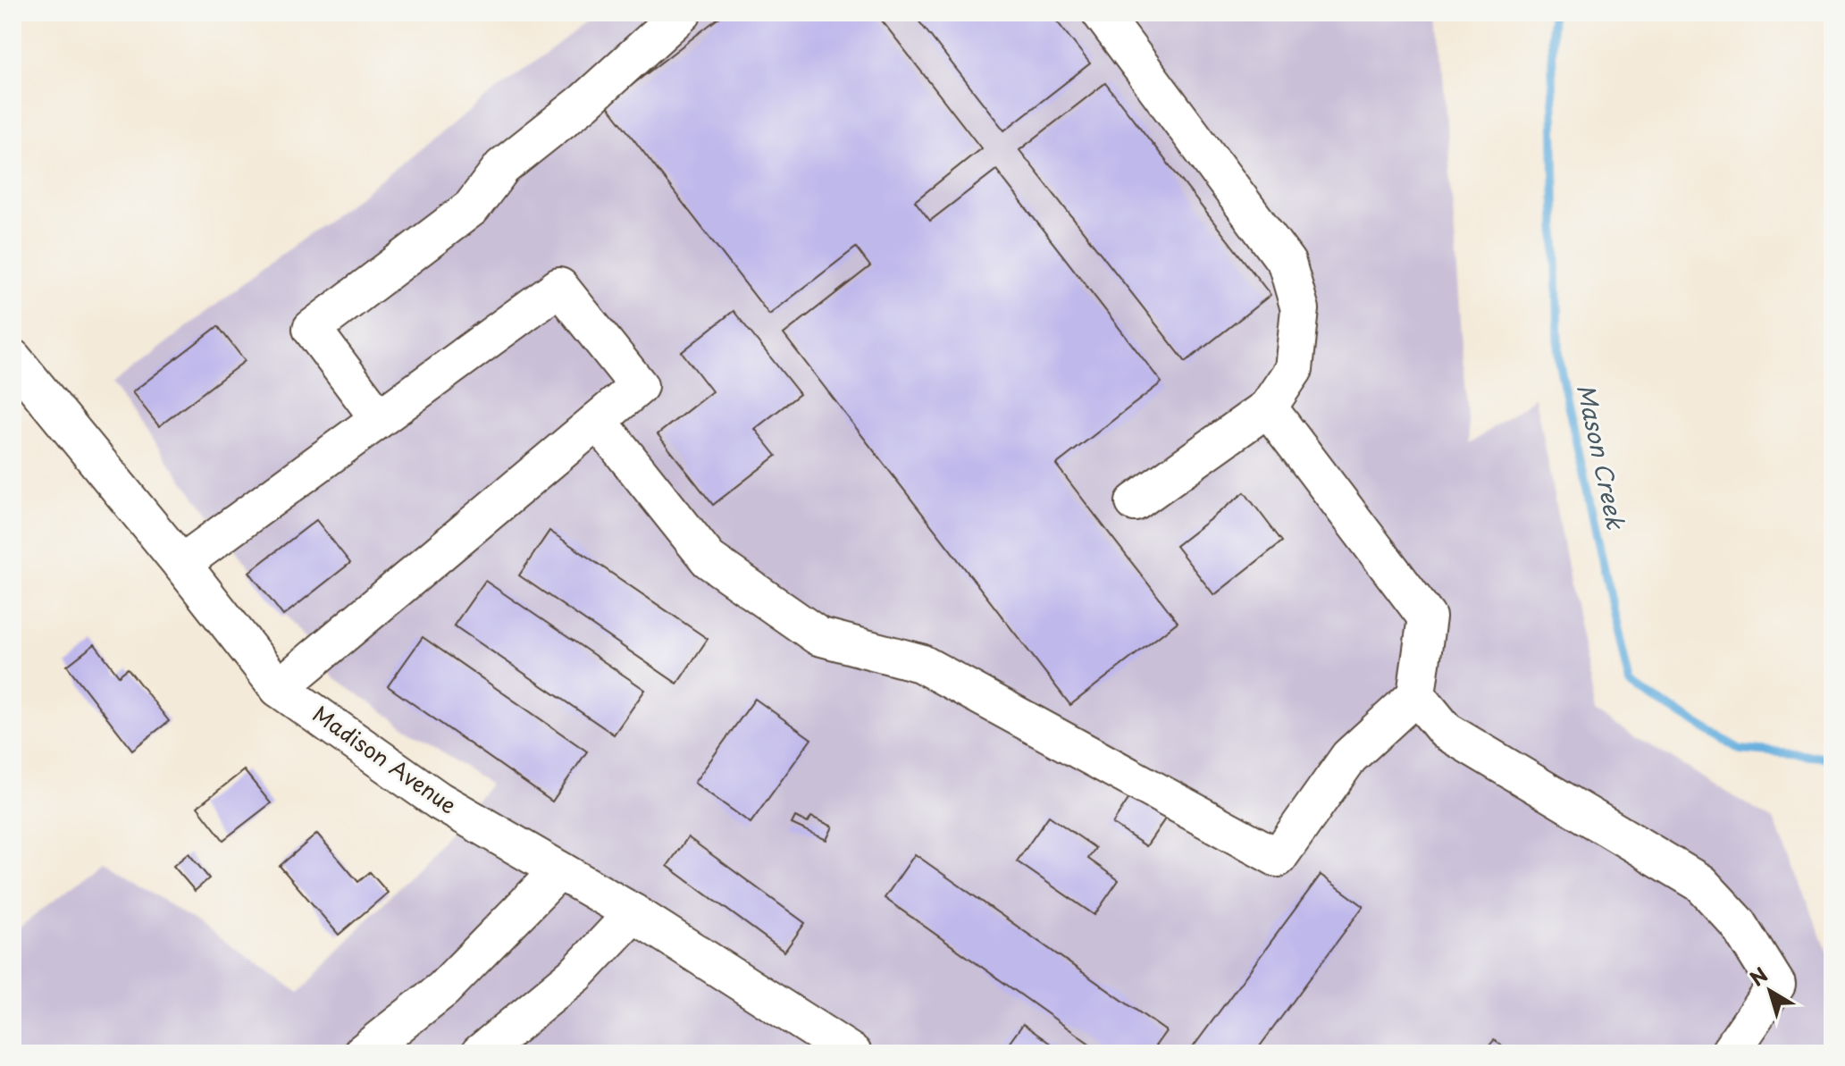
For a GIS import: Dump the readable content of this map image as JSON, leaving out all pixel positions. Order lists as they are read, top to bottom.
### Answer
{
  "streets": {
    "street": ["Madison Avenue"]
  },
  "water": ["Mason Creek"],
  "north": "top left"
}
